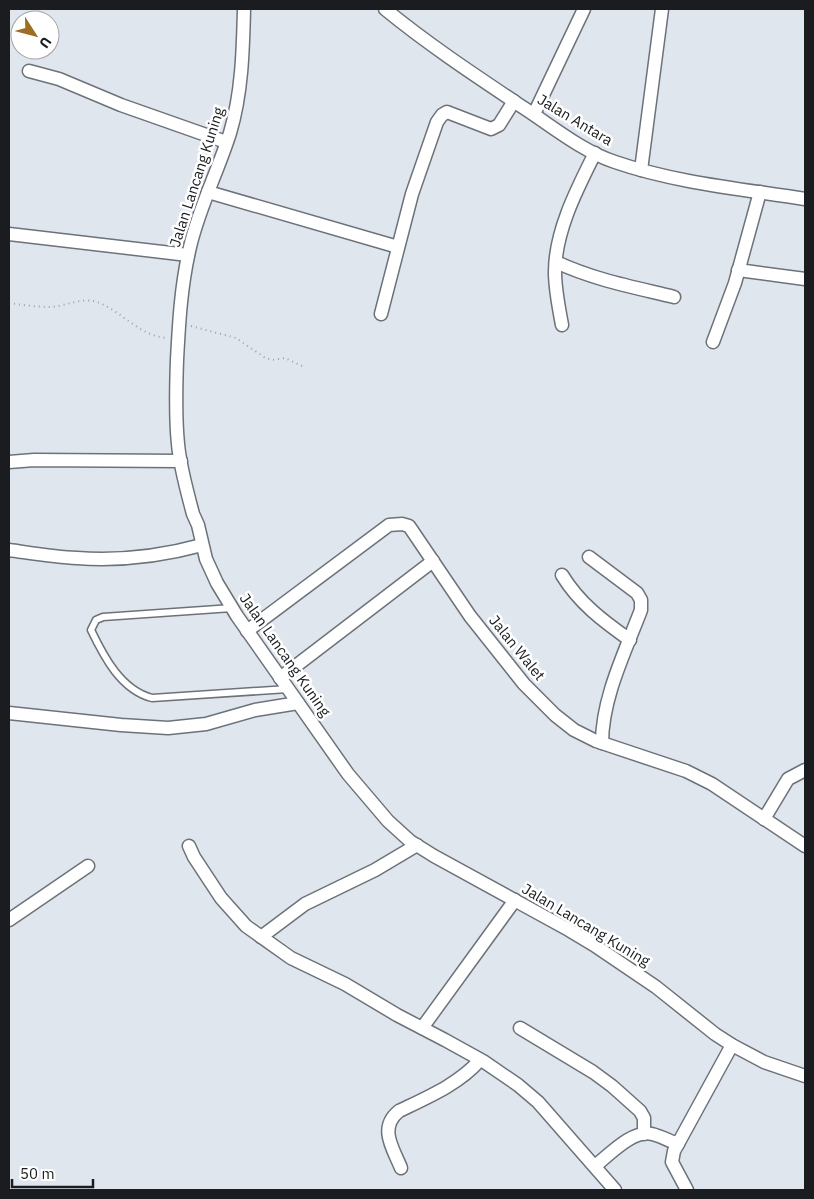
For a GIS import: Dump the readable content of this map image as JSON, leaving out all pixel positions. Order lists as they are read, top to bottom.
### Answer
{
  "streets": {
    "street": ["Jalan Antara", "Jalan Lancang Kuning", "Jalan Walet"]
  },
  "crossings": [
    ["Jalan Lancang Kuning", "Jalan Walet"]
  ],
  "scale_bar": "50 m",
  "north": "bottom right"
}
